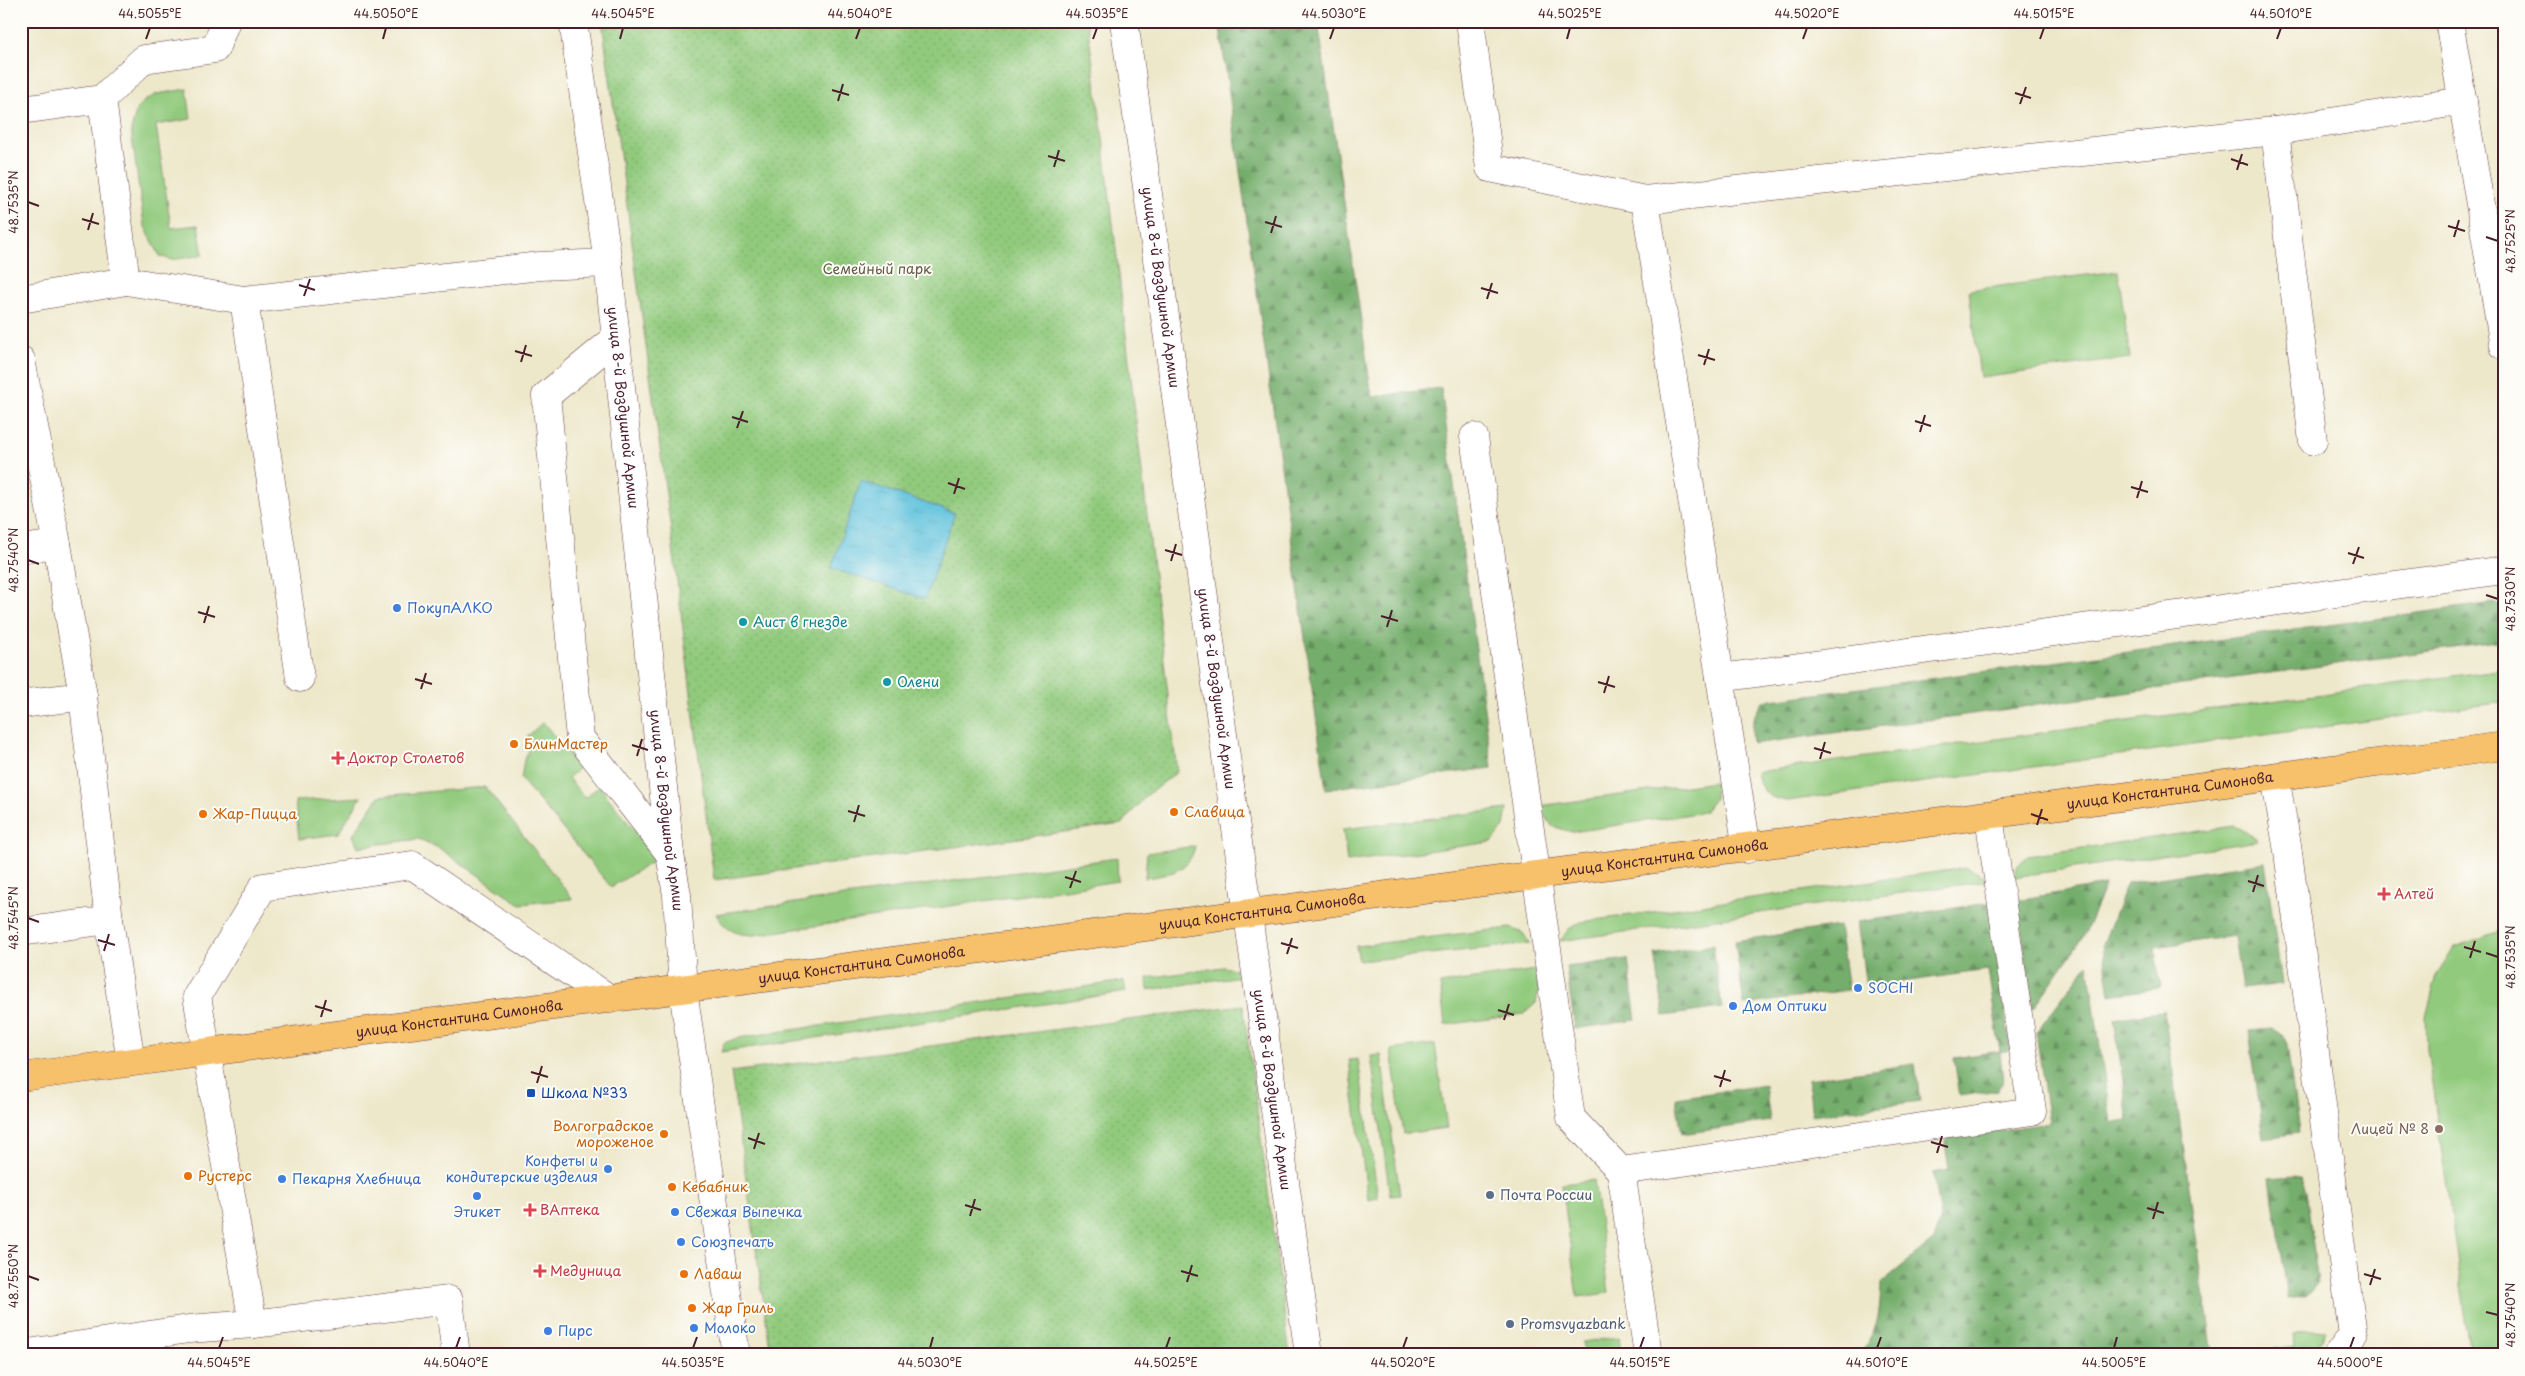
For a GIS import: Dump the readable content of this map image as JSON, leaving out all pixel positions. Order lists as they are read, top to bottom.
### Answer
{
  "streets": {
    "main road": ["улица Константина Симонова"],
    "street": ["улица 8-й Воздушной Армии"]
  },
  "crossings": [
    ["улица 8-й Воздушной Армии", "улица Константина Симонова"]
  ],
  "parks": ["Семейный парк"],
  "places": {
    "other": [
      "ПокупАЛКО",
      "Аист в гнезде",
      "Олени",
      "БлинМастер",
      "Славица",
      "Жар-Пицца",
      "SOCHI",
      "Дом Оптики",
      "Лицей № 8",
      "Волгоградское мороженое",
      "Конфеты и кондитерские изделия",
      "Рустерс",
      "Пекарня Хлебница",
      "Кебабник",
      "Почта России",
      "Этикет",
      "Свежая Выпечка",
      "Союзпечать",
      "Лаваш",
      "Жар Гриль",
      "Promsvyazbank",
      "Молоко",
      "Пирс"
    ],
    "health": [
      "Доктор Столетов",
      "Алтей",
      "BАптека",
      "Медуница"
    ],
    "transit": ["Школа №33"]
  },
  "coordinates": [
    "44.5055°E",
    "44.5050°E",
    "44.5045°E",
    "44.5040°E",
    "44.5035°E",
    "44.5030°E",
    "44.5025°E",
    "44.5020°E",
    "44.5015°E",
    "44.5010°E",
    "48.7535°N",
    "48.7525°N",
    "48.7540°N",
    "48.7530°N",
    "48.7545°N",
    "48.7550°N",
    "44.5005°E",
    "44.5000°E"
  ]
}
